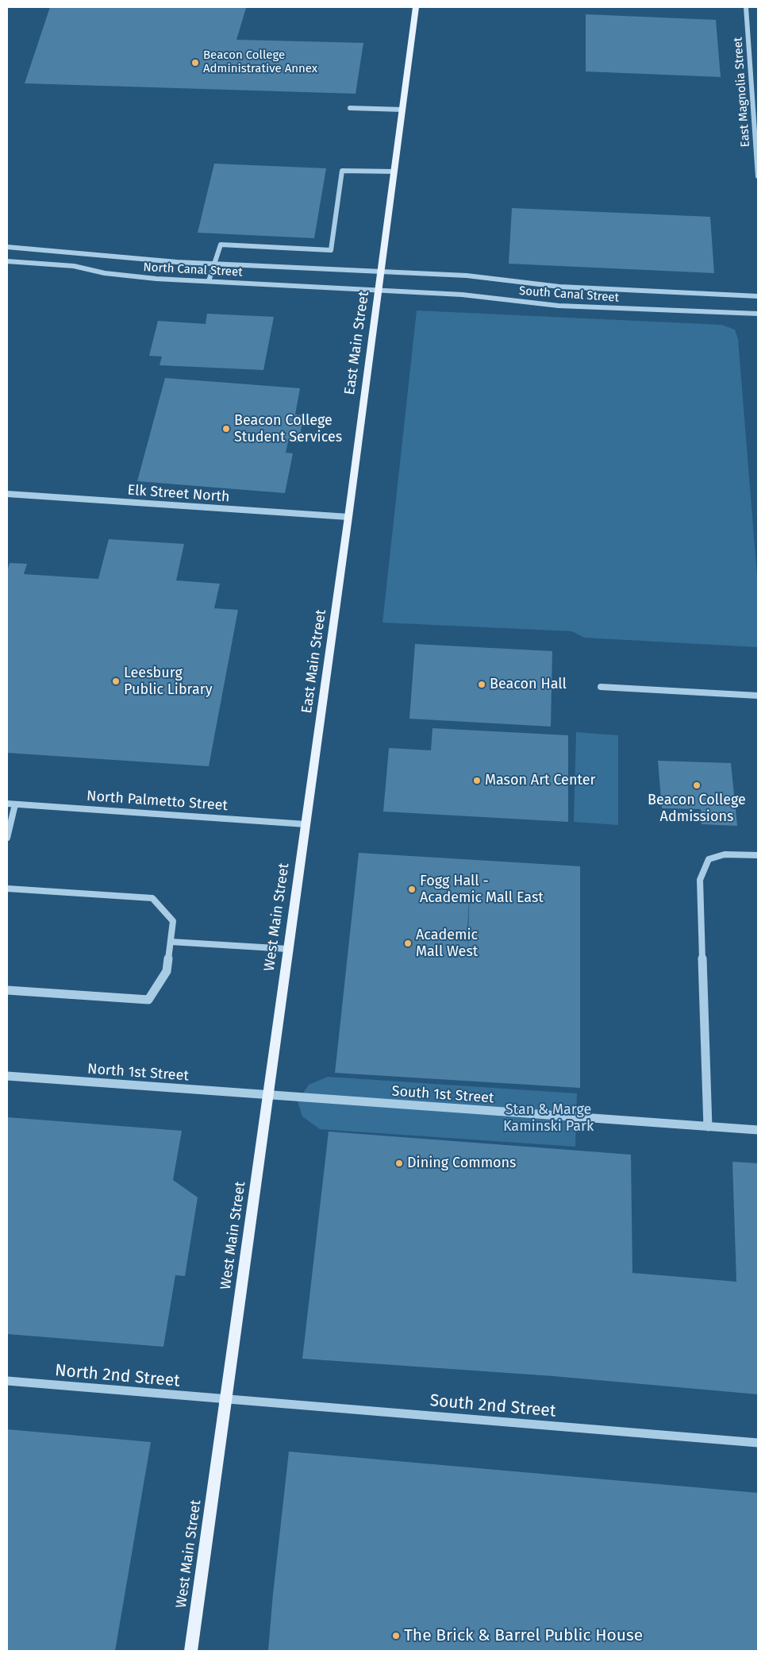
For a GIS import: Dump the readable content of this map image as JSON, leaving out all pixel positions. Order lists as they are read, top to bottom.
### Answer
{
  "streets": {
    "main road": ["East Main Street", "West Main Street"],
    "street": [
      "East Magnolia Street",
      "North Canal Street",
      "South Canal Street",
      "Elk Street North",
      "North Palmetto Street",
      "North 1st Street",
      "South 1st Street",
      "North 2nd Street",
      "South 2nd Street"
    ]
  },
  "crossings": [
    ["North Canal Street", "South Canal Street"],
    ["North Canal Street", "East Main Street"],
    ["South Canal Street", "East Main Street"],
    ["East Main Street", "Elk Street North"],
    ["East Main Street", "North Palmetto Street"],
    ["East Main Street", "West Main Street"],
    ["North Palmetto Street", "West Main Street"],
    ["West Main Street", "North 1st Street"],
    ["West Main Street", "South 1st Street"],
    ["West Main Street", "North 2nd Street"],
    ["West Main Street", "South 2nd Street"],
    ["North 1st Street", "South 1st Street"],
    ["North 2nd Street", "South 2nd Street"]
  ],
  "parks": ["Stan & Marge Kaminski Park"],
  "places": [
    "Beacon College Administrative Annex",
    "Beacon College Student Services",
    "Leesburg Public Library",
    "Beacon Hall",
    "Mason Art Center",
    "Beacon College Admissions",
    "Fogg Hall - Academic Mall East",
    "Academic Mall West",
    "Dining Commons",
    "The Brick & Barrel Public House"
  ]
}
